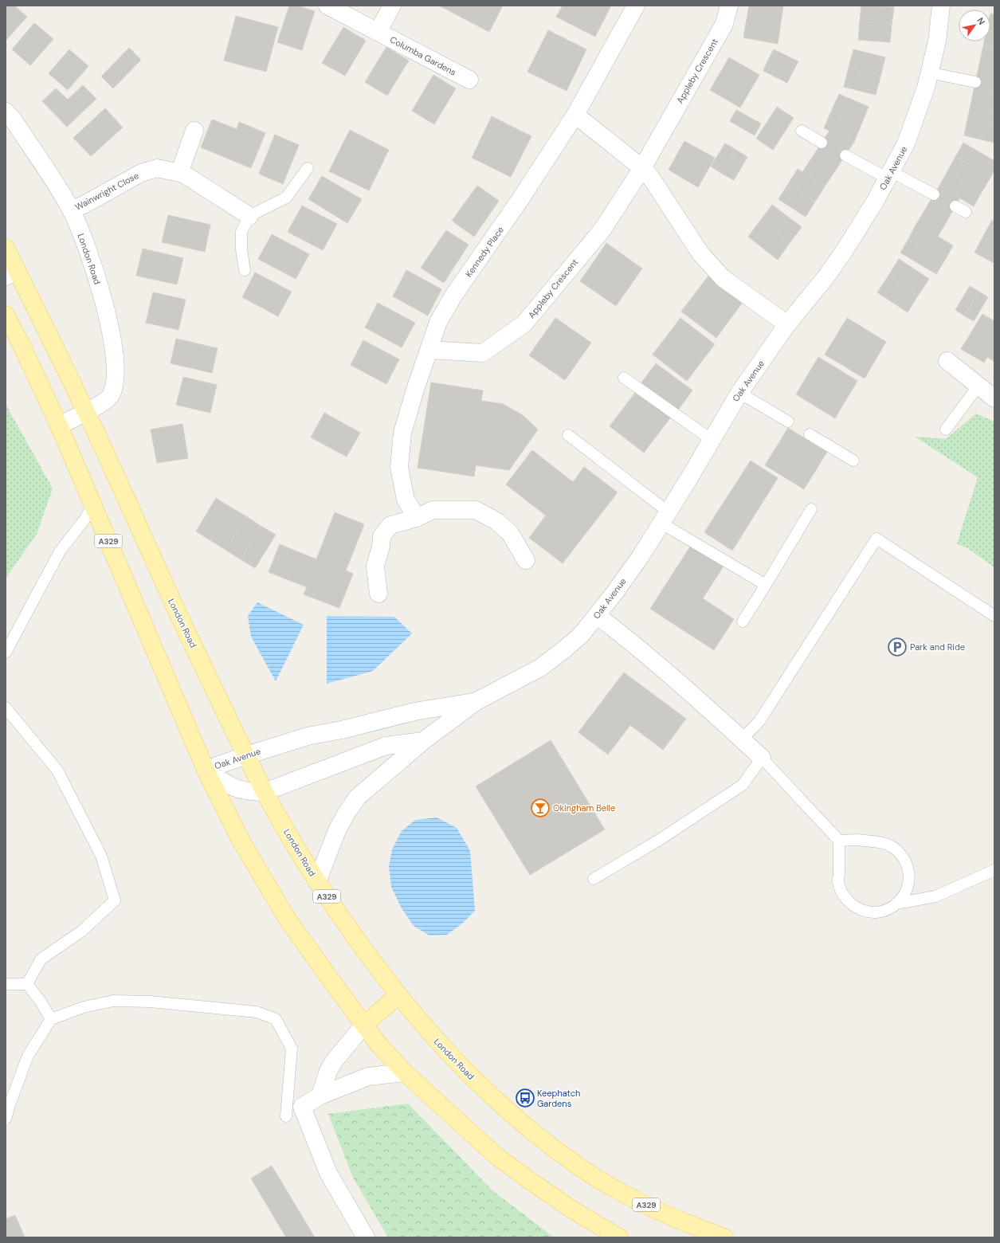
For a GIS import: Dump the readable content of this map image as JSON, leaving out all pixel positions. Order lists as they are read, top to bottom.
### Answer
{
  "streets": {
    "main road": ["London Road", "A329"],
    "street": [
      "Columba Gardens",
      "Appleby Crescent",
      "Oak Avenue",
      "Wainwright Close",
      "Kennedy Place"
    ]
  },
  "crossings": [
    ["Appleby Crescent", "Kennedy Place"],
    ["Oak Avenue", "London Road"],
    ["Oak Avenue", "A329"],
    ["Wainwright Close", "London Road"],
    ["London Road", "A329"]
  ],
  "places": {
    "parking": ["Park and Ride"],
    "bar": ["Okingham Belle"],
    "bus stop": ["Keephatch Gardens"]
  },
  "north": "top right"
}
